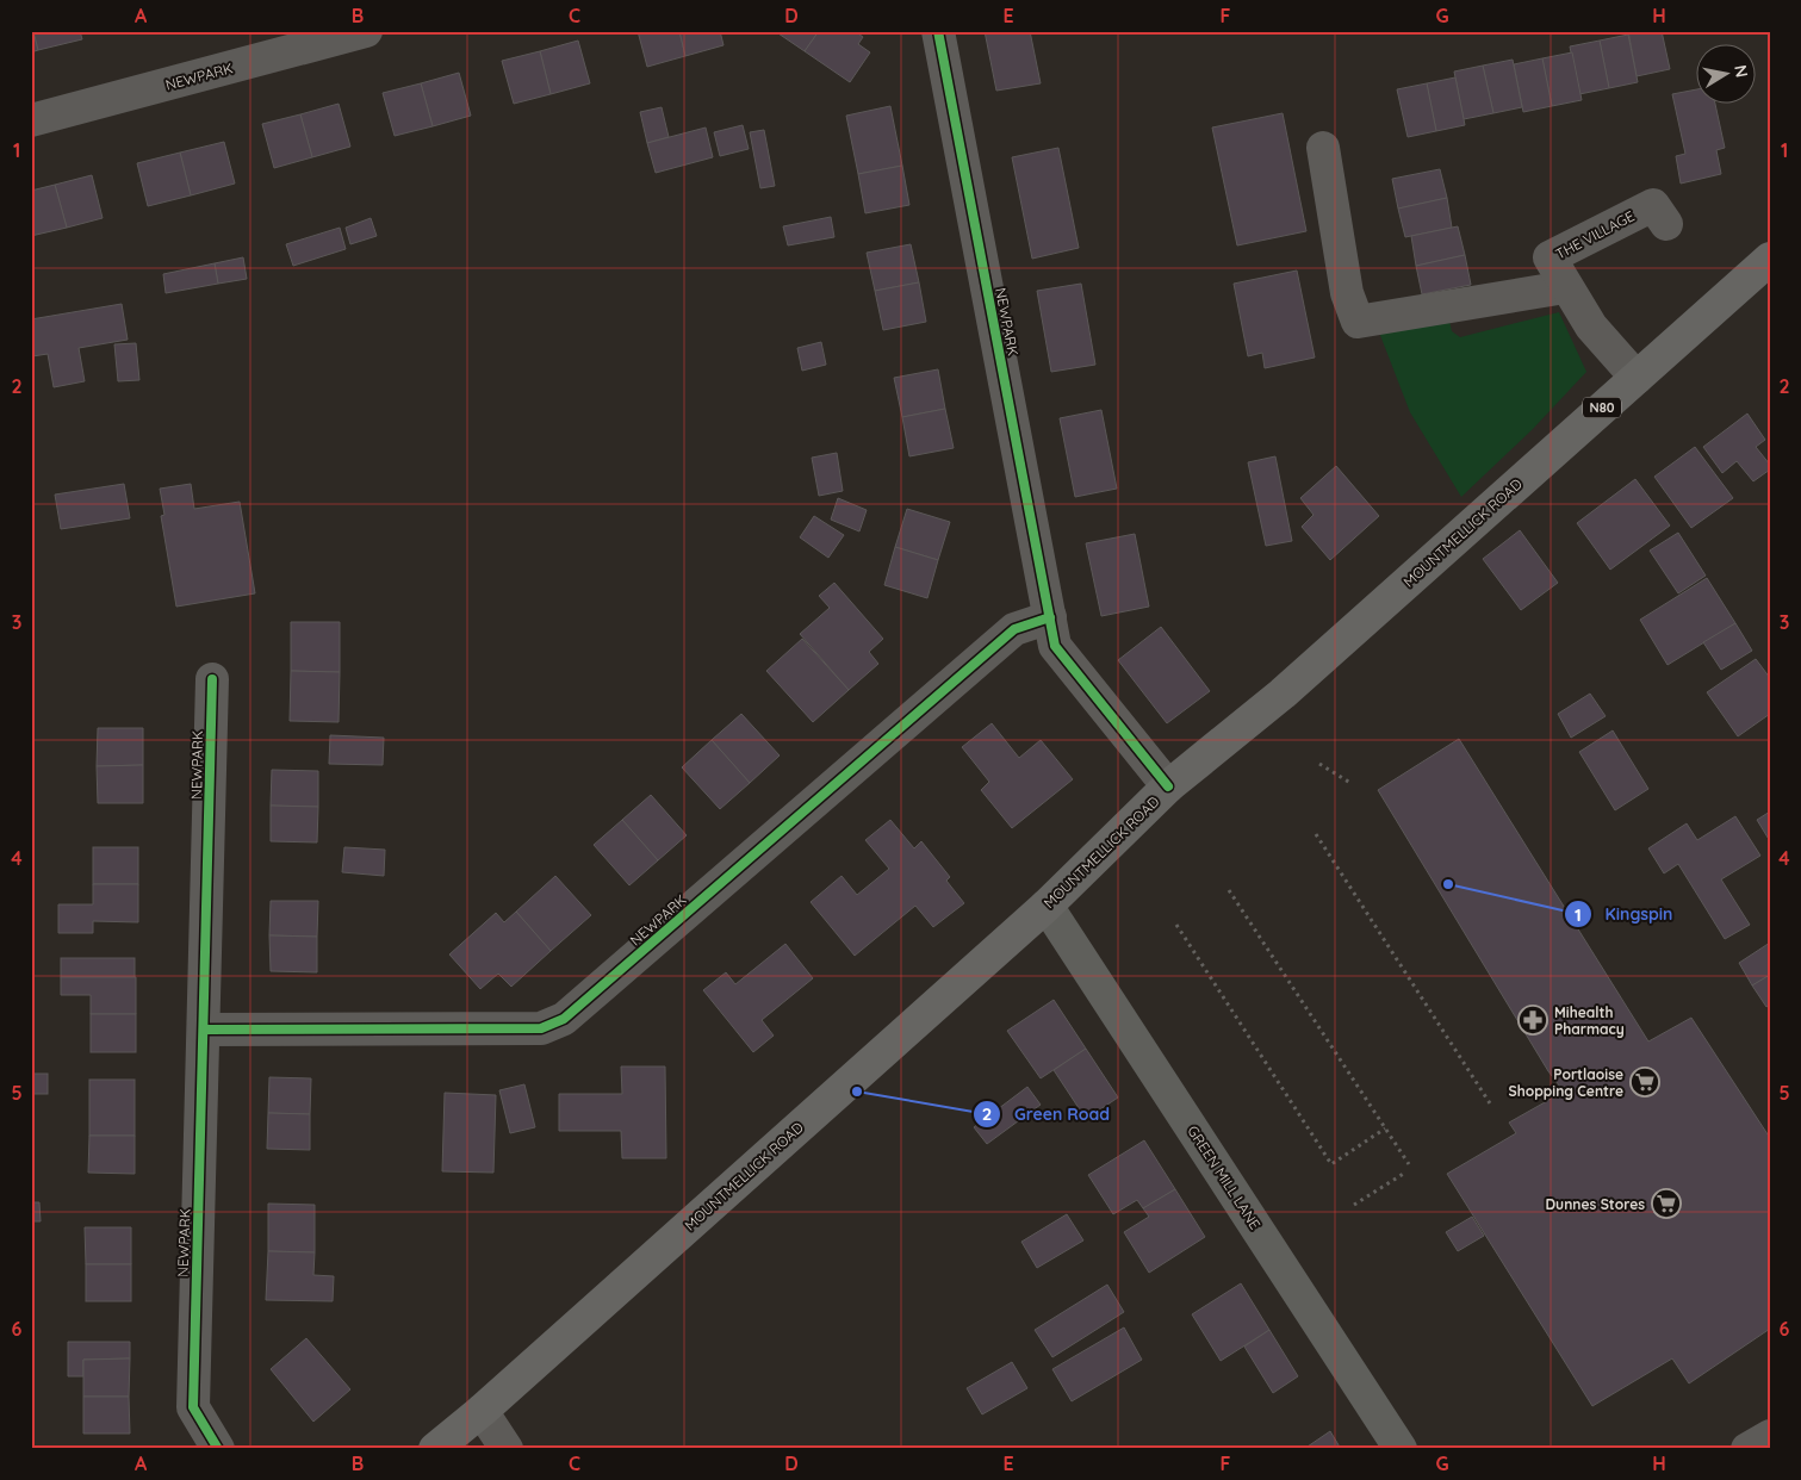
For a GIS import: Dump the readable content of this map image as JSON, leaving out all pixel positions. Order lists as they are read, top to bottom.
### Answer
{
  "streets": {
    "main road": ["N80", "MOUNTMELLICK ROAD"],
    "street": ["NEWPARK", "THE VILLAGE", "GREEN MILL LANE"]
  },
  "crossings": [
    ["NEWPARK", "MOUNTMELLICK ROAD"],
    ["THE VILLAGE", "MOUNTMELLICK ROAD"],
    ["MOUNTMELLICK ROAD", "GREEN MILL LANE"]
  ],
  "places": {
    "other": ["Kingspin", "Green Road"],
    "pharmacy": ["Mihealth Pharmacy"],
    "supermarket": ["Portlaoise Shopping Centre", "Dunnes Stores"]
  },
  "north": "right",
  "grid": {
    "columns": [
      "A",
      "B",
      "C",
      "D",
      "E",
      "F",
      "G",
      "H"
    ],
    "rows": [
      "1",
      "2",
      "3",
      "4",
      "5",
      "6"
    ]
  }
}
